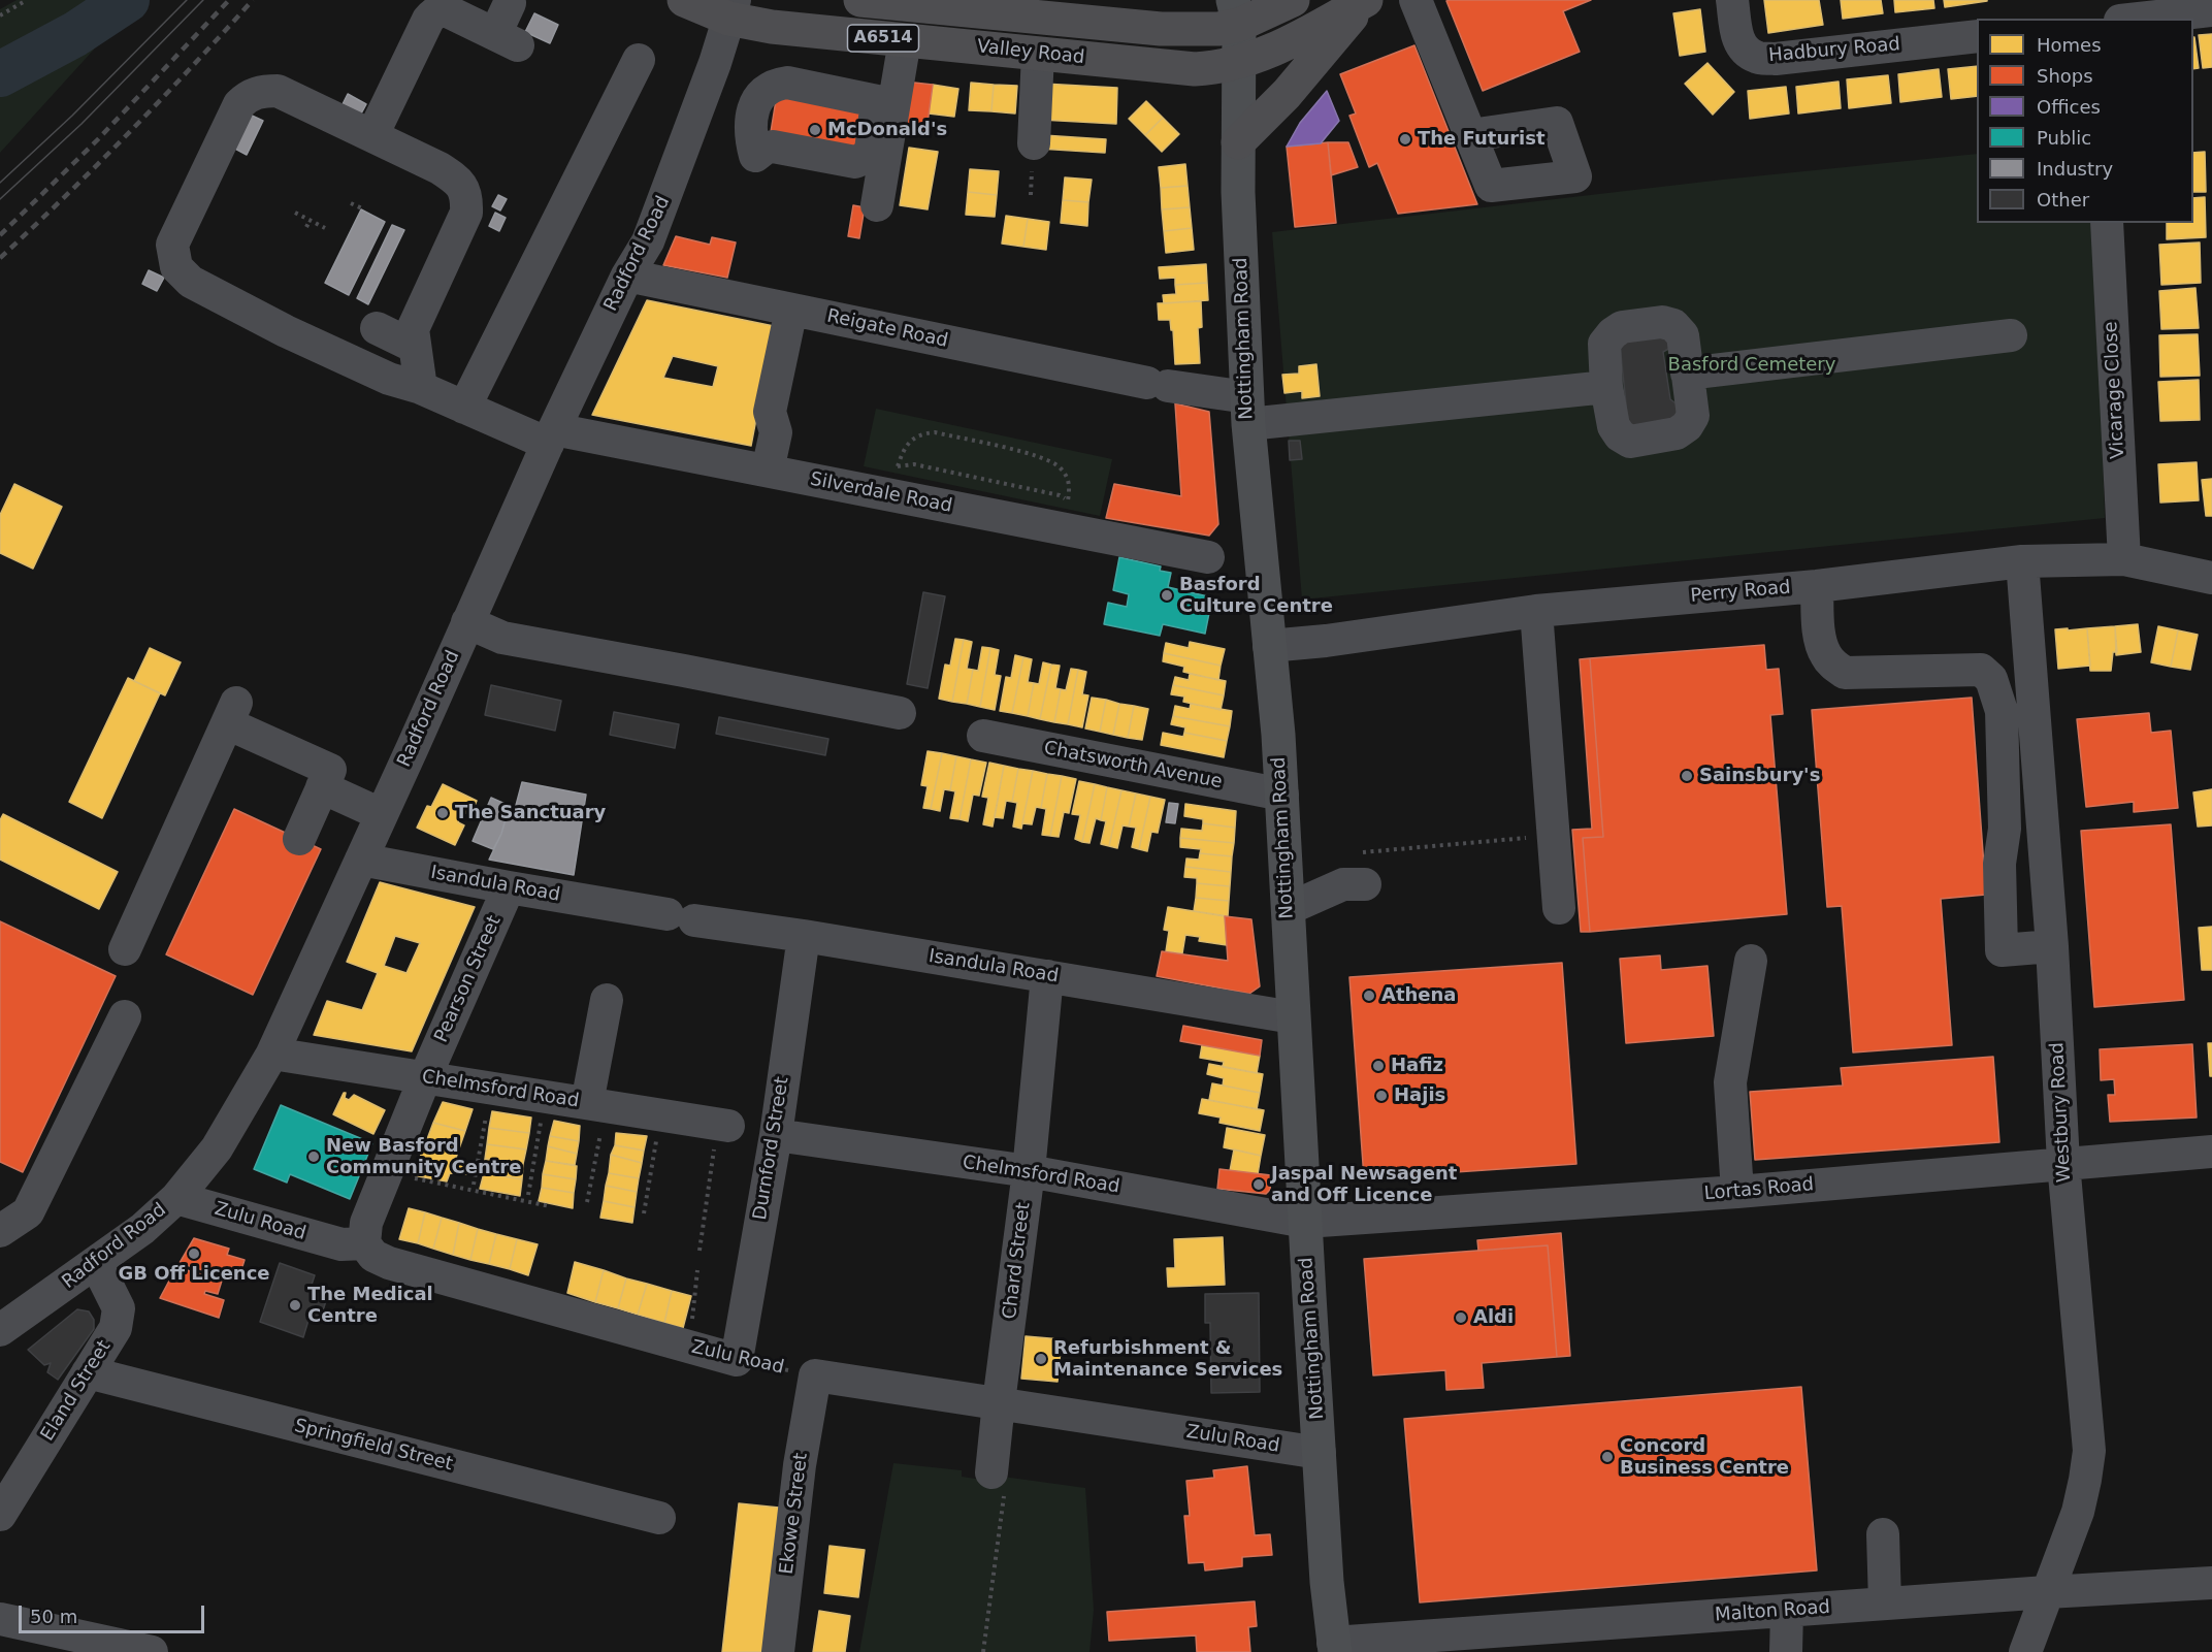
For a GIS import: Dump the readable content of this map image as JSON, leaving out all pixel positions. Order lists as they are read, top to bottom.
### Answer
{
  "streets": {
    "highway": ["A6514", "Valley Road"],
    "main road": ["Nottingham Road"],
    "street": [
      "Hadbury Road",
      "Radford Road",
      "Reigate Road",
      "Vicarage Close",
      "Silverdale Road",
      "Perry Road",
      "Chatsworth Avenue",
      "Isandula Road",
      "Pearson Street",
      "Chelmsford Road",
      "Westbury Road",
      "Durnford Street",
      "Lortas Road",
      "Zulu Road",
      "Chard Street",
      "Eland Street",
      "Springfield Street",
      "Ekowe Street",
      "Malton Road"
    ]
  },
  "crossings": [
    ["Valley Road", "Radford Road"],
    ["Valley Road", "Nottingham Road"],
    ["Radford Road", "Reigate Road"],
    ["Radford Road", "Silverdale Road"],
    ["Radford Road", "Isandula Road"],
    ["Radford Road", "Chelmsford Road"],
    ["Radford Road", "Zulu Road"],
    ["Radford Road", "Eland Street"],
    ["Reigate Road", "Nottingham Road"],
    ["Nottingham Road", "Perry Road"],
    ["Nottingham Road", "Chatsworth Avenue"],
    ["Nottingham Road", "Isandula Road"],
    ["Nottingham Road", "Chelmsford Road"],
    ["Nottingham Road", "Lortas Road"],
    ["Nottingham Road", "Zulu Road"],
    ["Nottingham Road", "Malton Road"],
    ["Vicarage Close", "Perry Road"],
    ["Perry Road", "Westbury Road"],
    ["Isandula Road", "Pearson Street"],
    ["Isandula Road", "Durnford Street"],
    ["Isandula Road", "Chard Street"],
    ["Pearson Street", "Chelmsford Road"],
    ["Pearson Street", "Zulu Road"],
    ["Chelmsford Road", "Durnford Street"],
    ["Chelmsford Road", "Lortas Road"],
    ["Chelmsford Road", "Chard Street"],
    ["Westbury Road", "Lortas Road"],
    ["Westbury Road", "Malton Road"],
    ["Durnford Street", "Zulu Road"],
    ["Zulu Road", "Chard Street"],
    ["Zulu Road", "Ekowe Street"],
    ["Eland Street", "Springfield Street"]
  ],
  "parks": ["Basford Cemetery"],
  "places": [
    "McDonald's",
    "The Futurist",
    "Basford Culture Centre",
    "Sainsbury's",
    "The Sanctuary",
    "Athena",
    "Hafiz",
    "Hajis",
    "New Basford Community Centre",
    "Jaspal Newsagent and Off Licence",
    "GB Off Licence",
    "The Medical Centre",
    "Aldi",
    "Refurbishment & Maintenance Services",
    "Concord Business Centre"
  ],
  "legend": [
    "Homes",
    "Shops",
    "Offices",
    "Public",
    "Industry",
    "Other"
  ],
  "scale_bar": "50 m"
}
